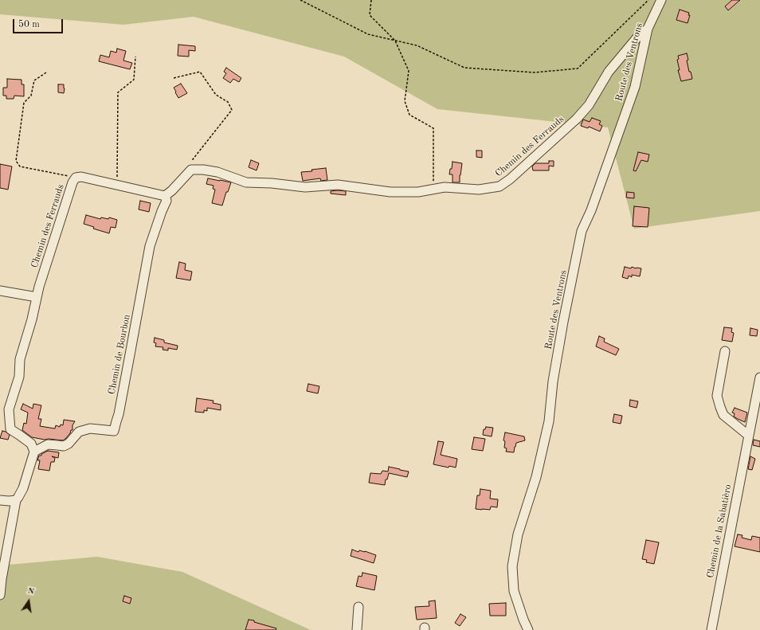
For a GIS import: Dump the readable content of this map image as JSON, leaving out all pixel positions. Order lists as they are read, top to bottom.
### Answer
{
  "streets": {
    "street": [
      "Route des Ventrons",
      "Chemin des Ferrauds",
      "Chemin de Bourbon",
      "Chemin de la Sabatièro"
    ]
  },
  "crossings": [
    ["Route des Ventrons", "Chemin des Ferrauds"],
    ["Chemin des Ferrauds", "Chemin de Bourbon"]
  ],
  "scale_bar": "50 m",
  "north": "top"
}
